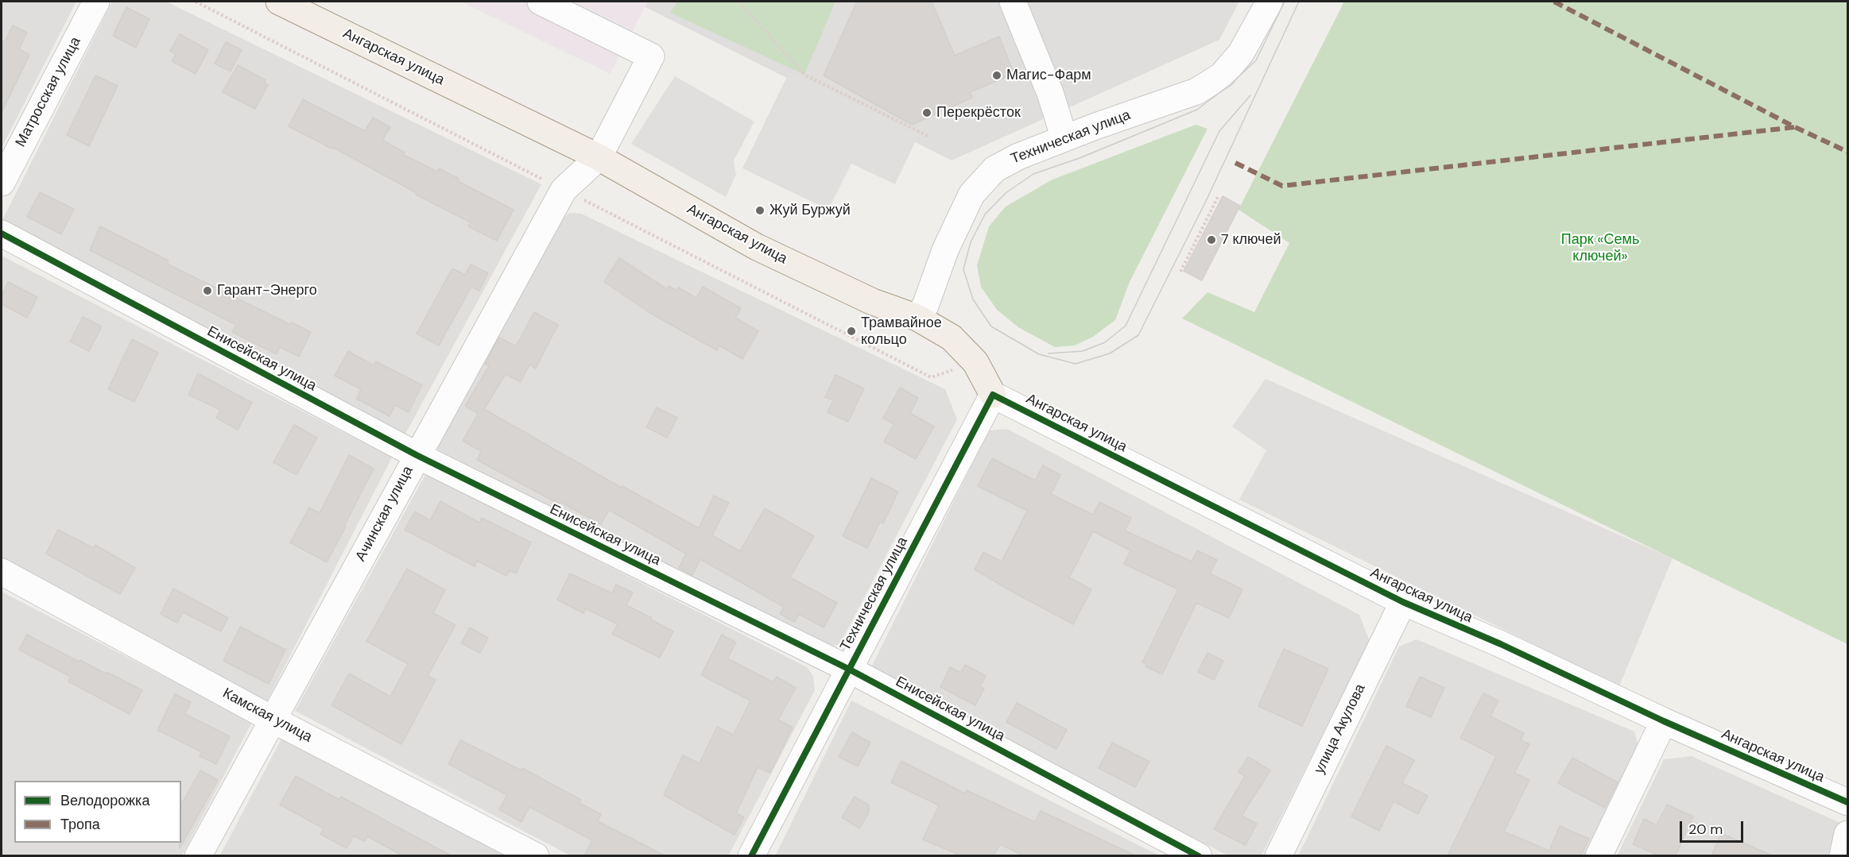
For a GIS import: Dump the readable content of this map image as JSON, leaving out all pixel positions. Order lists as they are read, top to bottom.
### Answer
{
  "streets": {
    "main road": ["Ангарская улица"],
    "street": [
      "Матросская улица",
      "Техническая улица",
      "Енисейская улица",
      "Ачинская улица",
      "Камская улица",
      "улица Акулова"
    ]
  },
  "crossings": [
    ["Ангарская улица", "Техническая улица"],
    ["Ангарская улица", "Ачинская улица"],
    ["Ангарская улица", "улица Акулова"],
    ["Техническая улица", "Енисейская улица"],
    ["Енисейская улица", "Ачинская улица"],
    ["Ачинская улица", "Камская улица"]
  ],
  "parks": ["Парк «Семь ключей»"],
  "places": [
    "Магис-Фарм",
    "Перекрёсток",
    "Жуй Буржуй",
    "7 ключей",
    "Гарант-Энерго",
    "Трамвайное кольцо"
  ],
  "legend": ["Велодорожка", "Тропа"],
  "scale_bar": "20 m"
}
